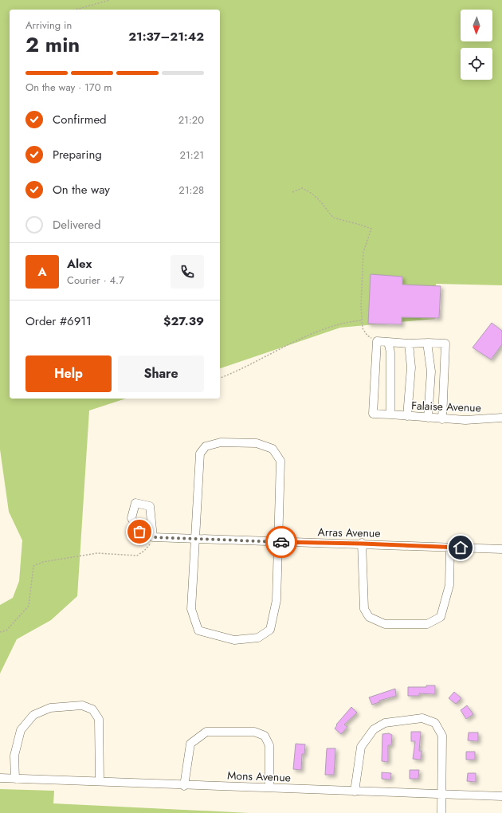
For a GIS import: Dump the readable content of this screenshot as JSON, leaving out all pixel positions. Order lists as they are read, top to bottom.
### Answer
{
  "streets": {
    "street": ["Falaise Avenue", "Arras Avenue", "Mons Avenue"]
  },
  "north": "bottom",
  "page": {
    "heading": ["2 min", "Arriving in", "21:37–21:42"],
    "panel": [
      "Alex",
      "Courier · 4.7",
      "Order #6911",
      "$27.39"
    ],
    "bar": "On the way · 170 m",
    "list": [
      ["Confirmed", "21:20"],
      ["Preparing", "21:21"],
      ["On the way", "21:28"],
      "Delivered"
    ],
    "round": "A",
    "buttons": ["Help", "Share"]
  }
}
